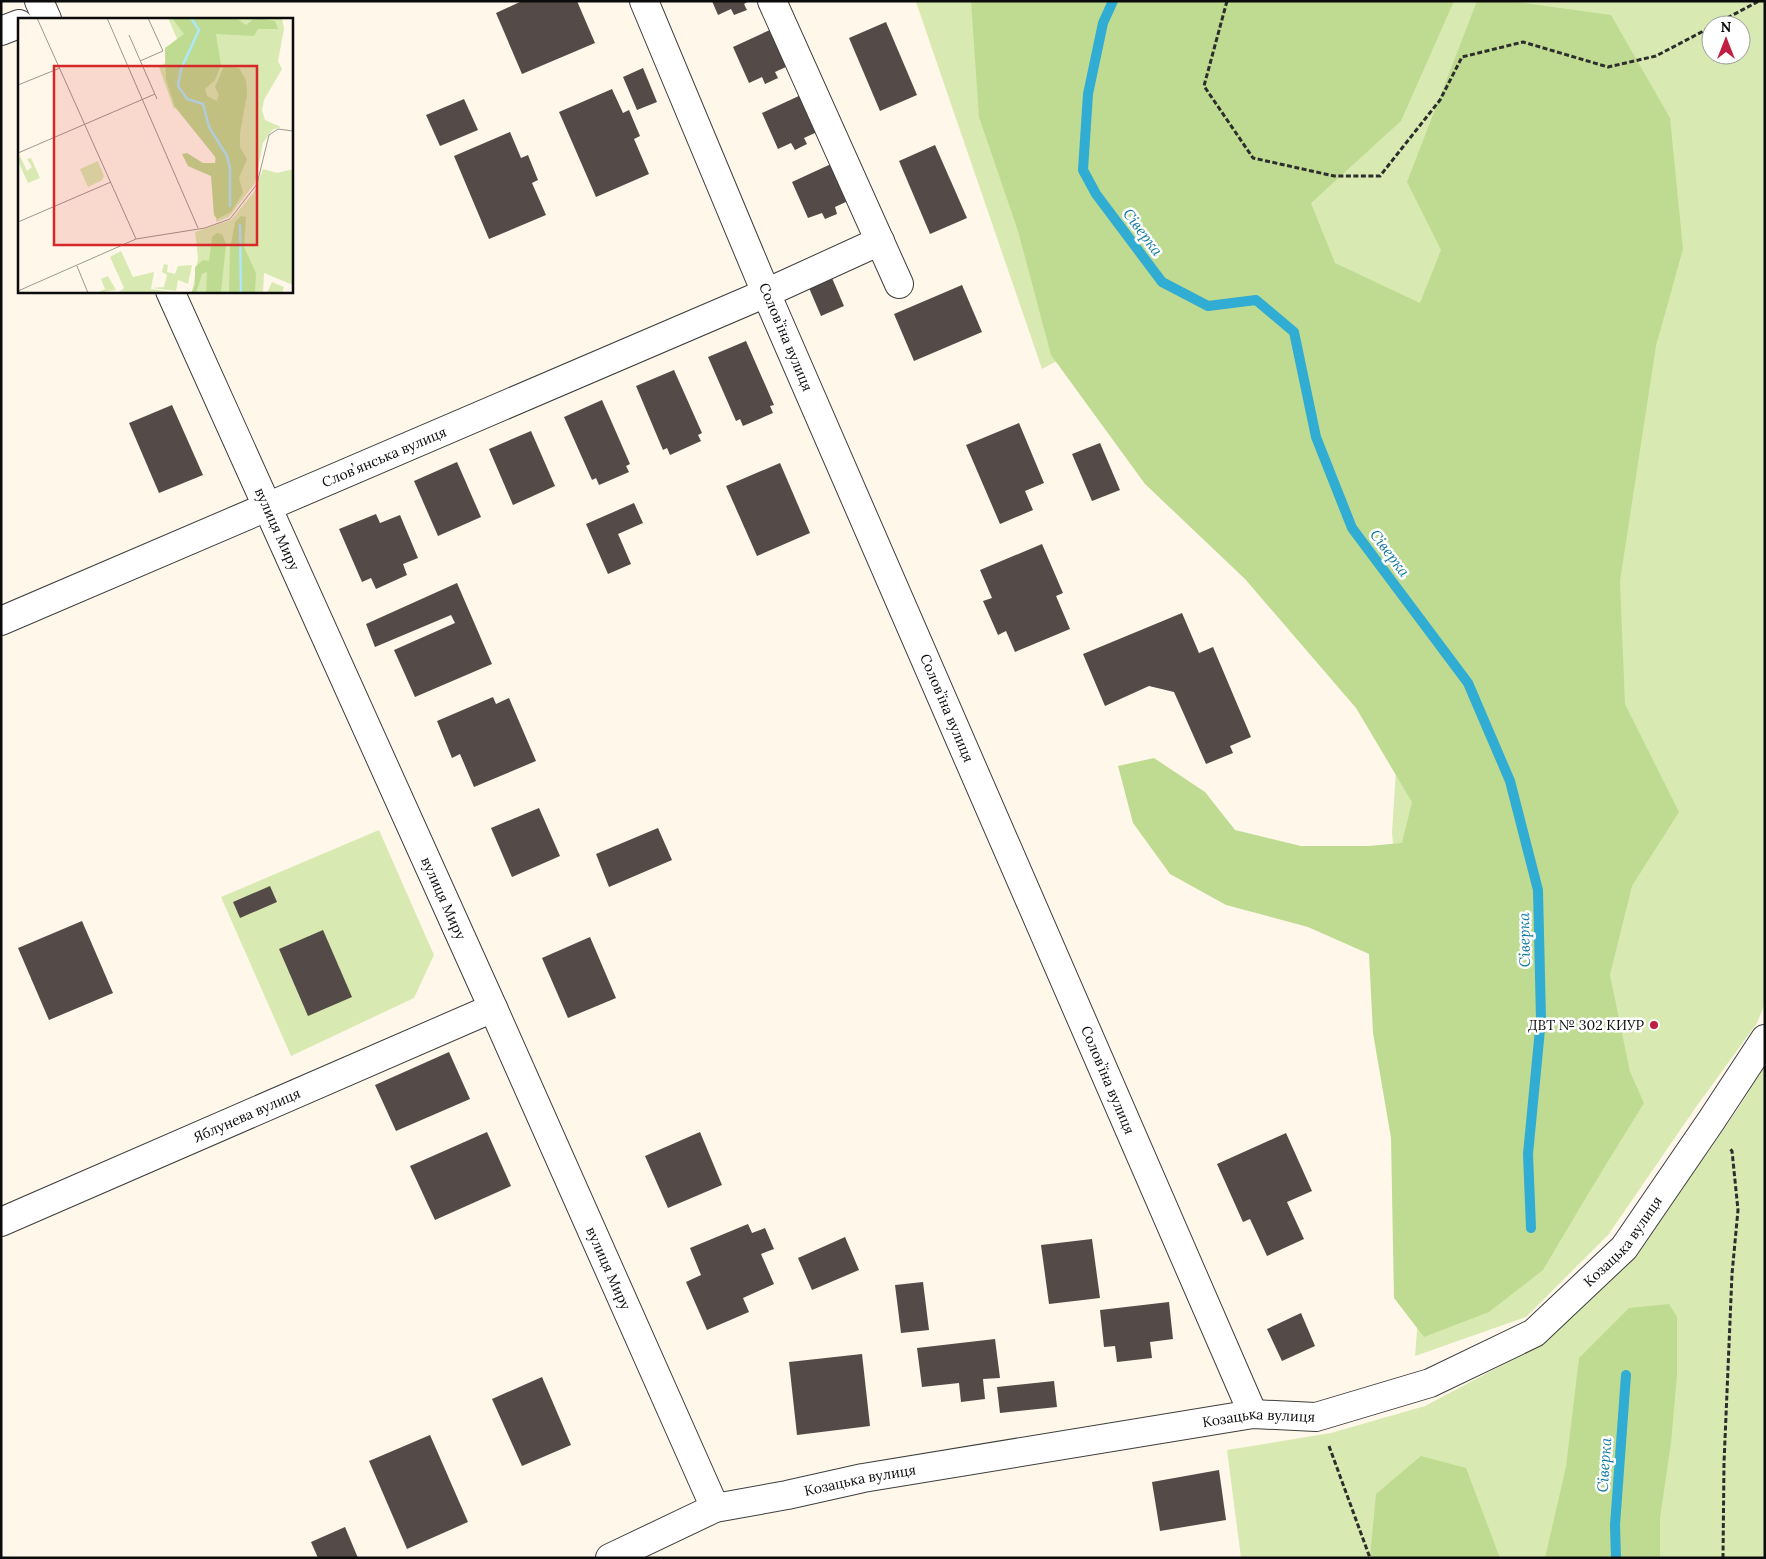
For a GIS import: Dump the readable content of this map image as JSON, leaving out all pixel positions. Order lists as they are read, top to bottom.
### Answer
{
  "streets": {
    "street": [
      "Соловʼїна вулиця",
      "Словʼянська вулиця",
      "вулиця Миру",
      "Яблунева вулиця",
      "Козацька вулиця"
    ]
  },
  "crossings": [
    ["Соловʼїна вулиця", "Словʼянська вулиця"],
    ["Соловʼїна вулиця", "Козацька вулиця"],
    ["Словʼянська вулиця", "вулиця Миру"],
    ["вулиця Миру", "Яблунева вулиця"],
    ["вулиця Миру", "Козацька вулиця"]
  ],
  "water": ["Сіверка"],
  "places": ["ДВТ № 302 КИУР"],
  "north": "top"
}
